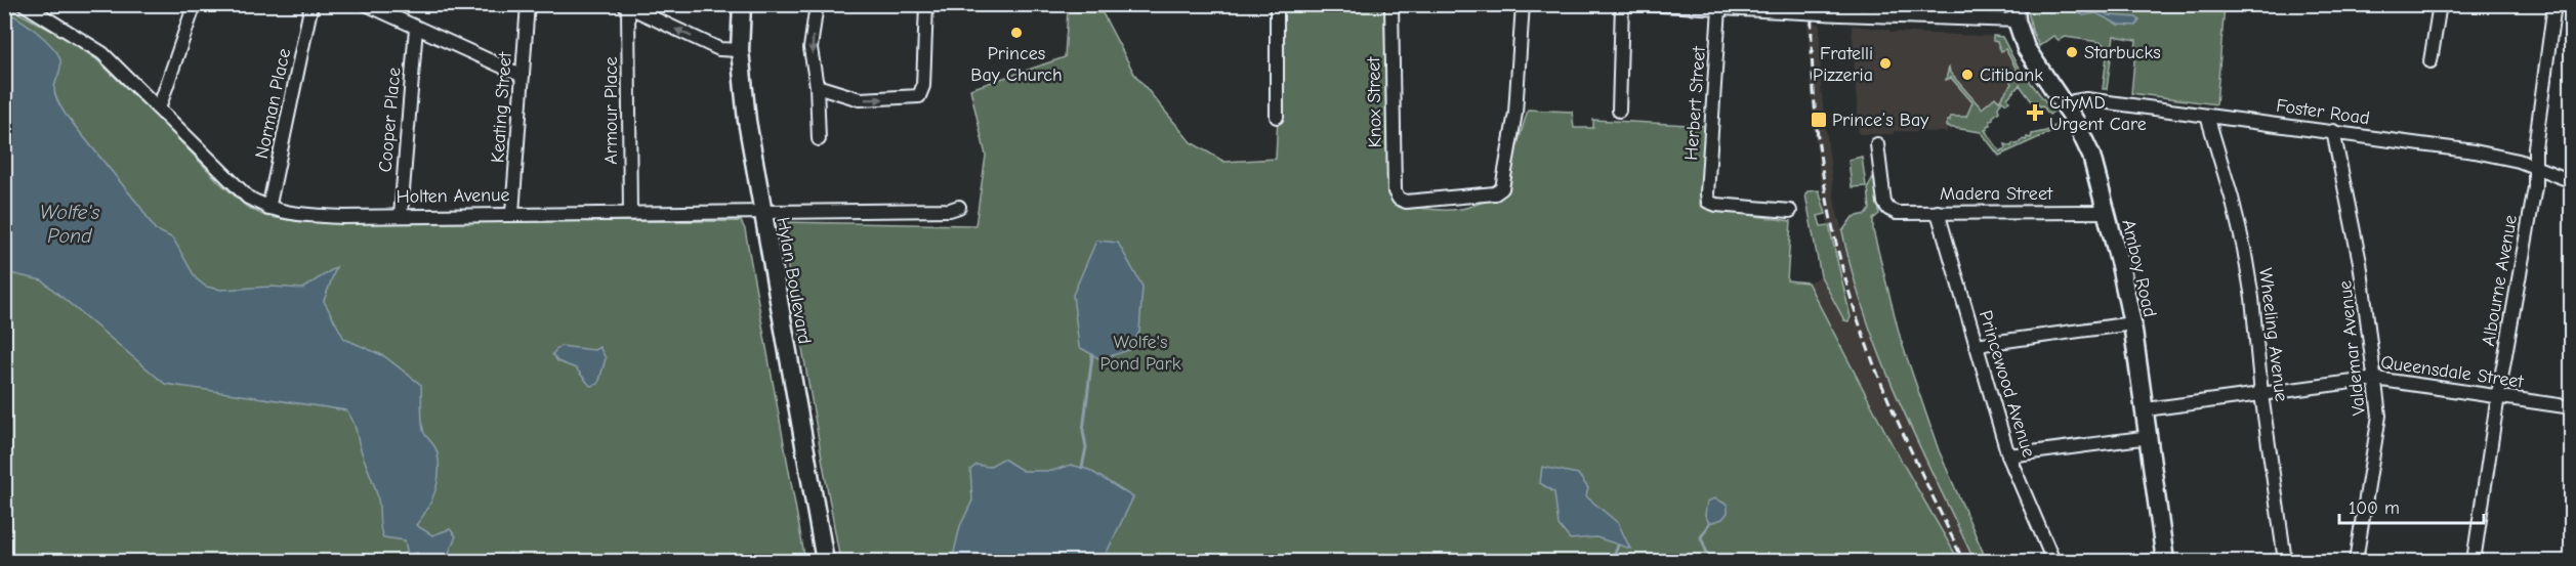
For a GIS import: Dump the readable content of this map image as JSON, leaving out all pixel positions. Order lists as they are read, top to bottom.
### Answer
{
  "streets": {
    "main road": ["Amboy Road", "Hylan Boulevard"],
    "street": [
      "Knox Street",
      "Norman Place",
      "Herbert Street",
      "Keating Street",
      "Armour Place",
      "Foster Road",
      "Cooper Place",
      "Madera Street",
      "Holten Avenue",
      "Albourne Avenue",
      "Wheeling Avenue",
      "Valdemar Avenue",
      "Queensdale Street",
      "Princewood Avenue"
    ]
  },
  "crossings": [
    ["Norman Place", "Holten Avenue"],
    ["Keating Street", "Holten Avenue"],
    ["Armour Place", "Holten Avenue"],
    ["Foster Road", "Amboy Road"],
    ["Foster Road", "Albourne Avenue"],
    ["Foster Road", "Wheeling Avenue"],
    ["Foster Road", "Valdemar Avenue"],
    ["Cooper Place", "Holten Avenue"],
    ["Madera Street", "Amboy Road"],
    ["Madera Street", "Princewood Avenue"],
    ["Holten Avenue", "Hylan Boulevard"],
    ["Amboy Road", "Queensdale Street"],
    ["Albourne Avenue", "Queensdale Street"],
    ["Wheeling Avenue", "Queensdale Street"],
    ["Valdemar Avenue", "Queensdale Street"]
  ],
  "water": ["Wolfe's Pond"],
  "parks": ["Wolfe's Pond Park"],
  "places": {
    "other": [
      "Princes Bay Church",
      "Starbucks",
      "Fratelli Pizzeria",
      "Citibank"
    ],
    "health": ["CityMD Urgent Care"],
    "transit": ["Prince’s Bay"]
  },
  "scale_bar": "100 m"
}
